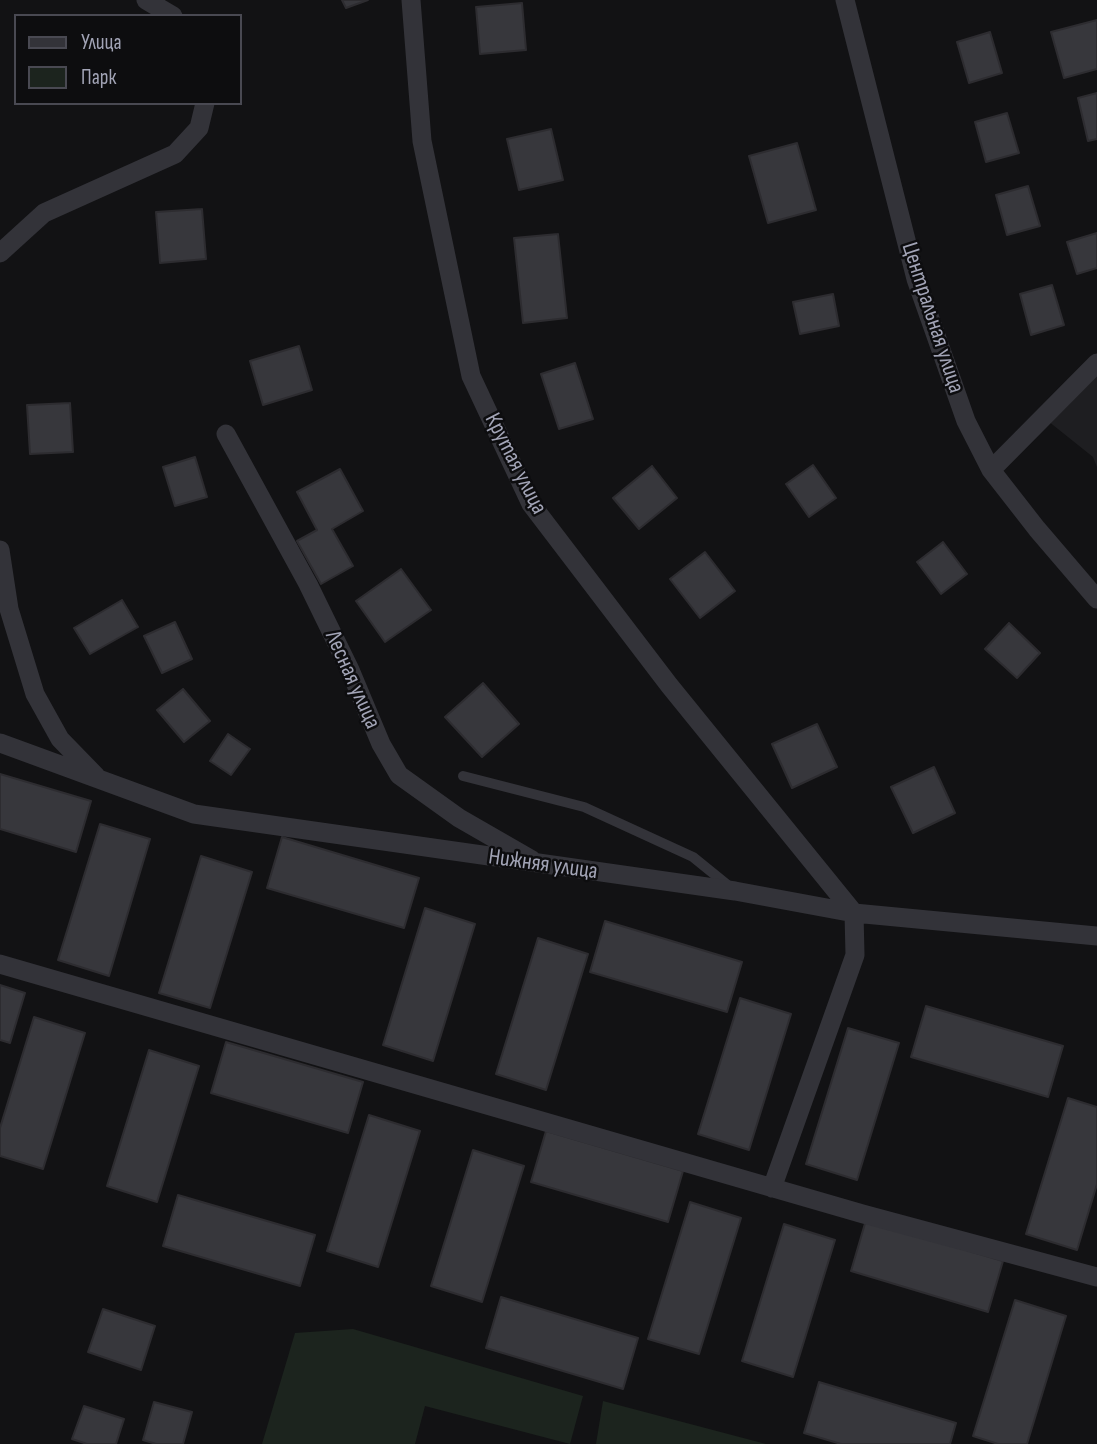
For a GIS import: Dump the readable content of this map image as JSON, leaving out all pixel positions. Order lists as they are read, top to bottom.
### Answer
{
  "streets": {
    "street": [
      "Центральная улица",
      "Крутая улица",
      "Лесная улица",
      "Нижняя улица"
    ]
  },
  "crossings": [
    ["Крутая улица", "Нижняя улица"],
    ["Лесная улица", "Нижняя улица"]
  ],
  "legend": ["Улица", "Парк"]
}
